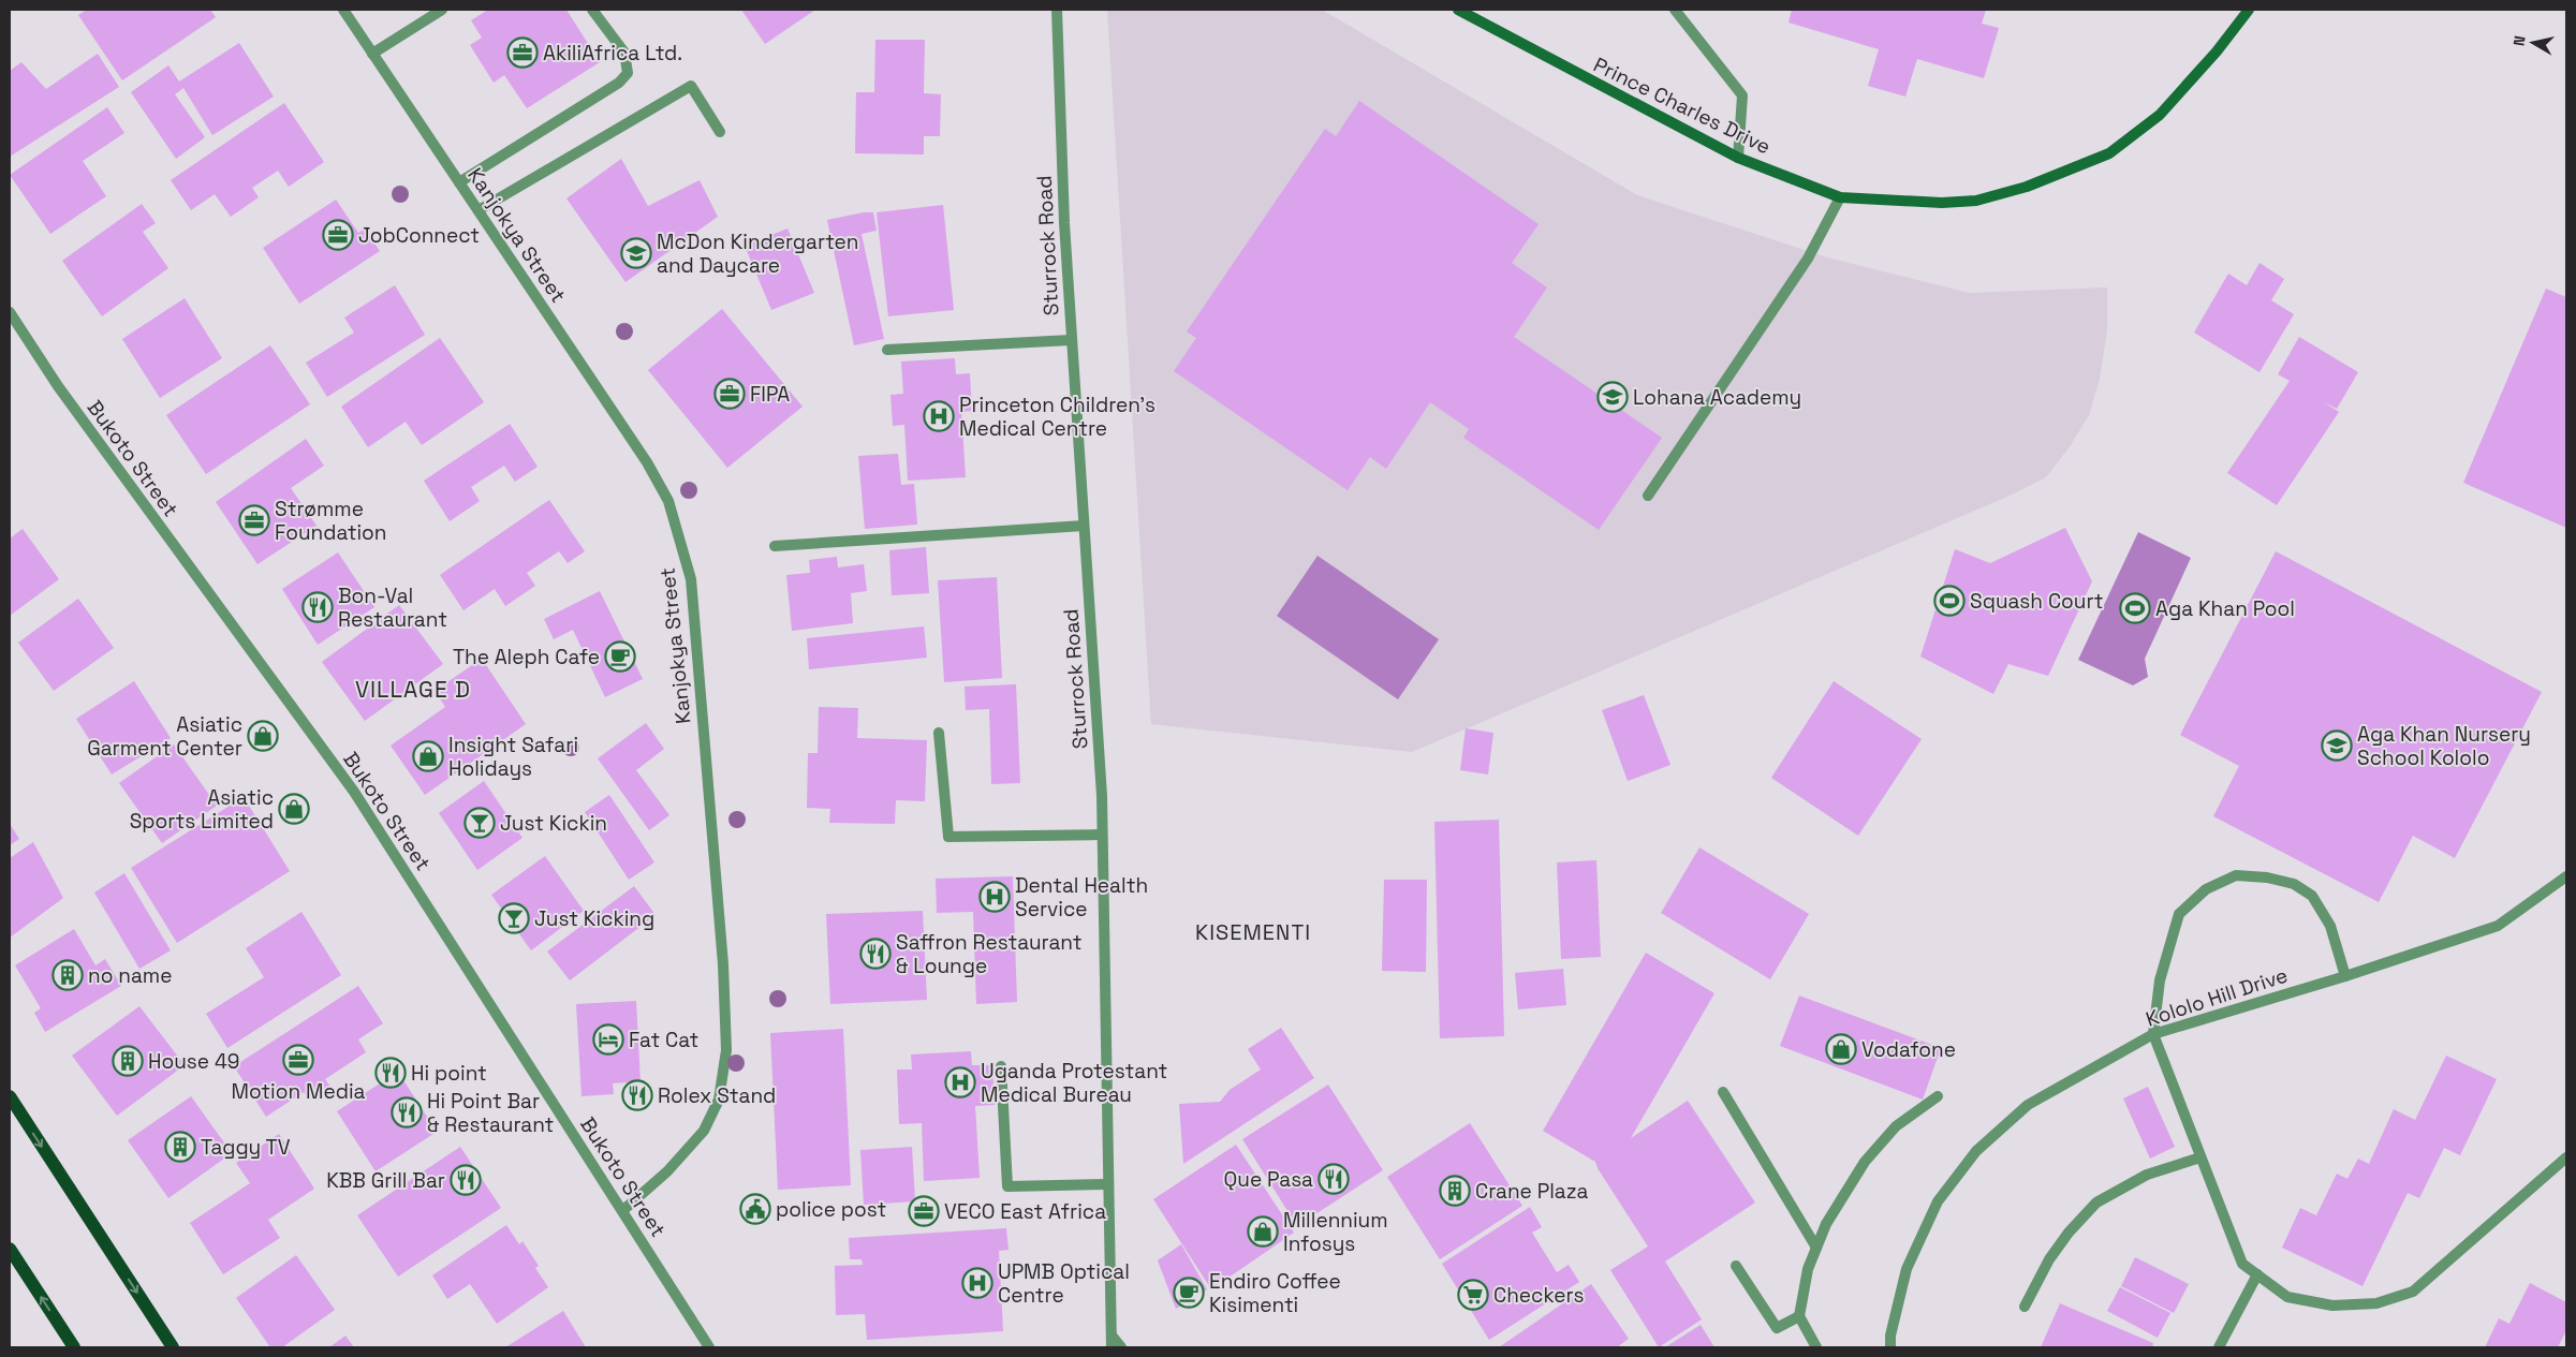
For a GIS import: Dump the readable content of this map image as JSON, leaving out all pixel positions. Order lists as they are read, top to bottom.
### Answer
{
  "streets": {
    "street": [
      "Prince Charles Drive",
      "Kanjokya Street",
      "Sturrock Road",
      "Bukoto Street",
      "Kololo Hill Drive"
    ]
  },
  "crossings": [
    ["Kanjokya Street", "Bukoto Street"]
  ],
  "districts": ["VILLAGE D", "KISEMENTI"],
  "places": {
    "office": [
      "AkiliAfrica Ltd.",
      "JobConnect",
      "FIPA",
      "Strømme Foundation",
      "Motion Media",
      "VECO East Africa"
    ],
    "school or university": ["McDon Kindergarten and Daycare", "Lohana Academy", "Aga Khan Nursery School Kololo"],
    "hospital": [
      "Princeton Children's Medical Centre",
      "Dental Health Service",
      "Uganda Protestant Medical Bureau",
      "UPMB Optical Centre"
    ],
    "sports": ["Squash Court", "Aga Khan Pool"],
    "restaurant": [
      "Bon-Val Restaurant",
      "Saffron Restaurant & Lounge",
      "Hi point",
      "Rolex Stand",
      "Hi Point Bar & Restaurant",
      "Que Pasa",
      "KBB Grill Bar"
    ],
    "cafe": ["The Aleph Cafe", "Endiro Coffee Kisimenti"],
    "shop": [
      "Asiatic Garment Center",
      "Insight Safari Holidays",
      "Asiatic Sports Limited",
      "Vodafone",
      "Millennium Infosys"
    ],
    "bar": ["Just Kickin", "Just Kicking"],
    "building": [
      "no name",
      "House 49",
      "Taggy TV",
      "Crane Plaza"
    ],
    "hotel": ["Fat Cat"],
    "public building": ["police post"],
    "supermarket": ["Checkers"]
  },
  "north": "left"
}
